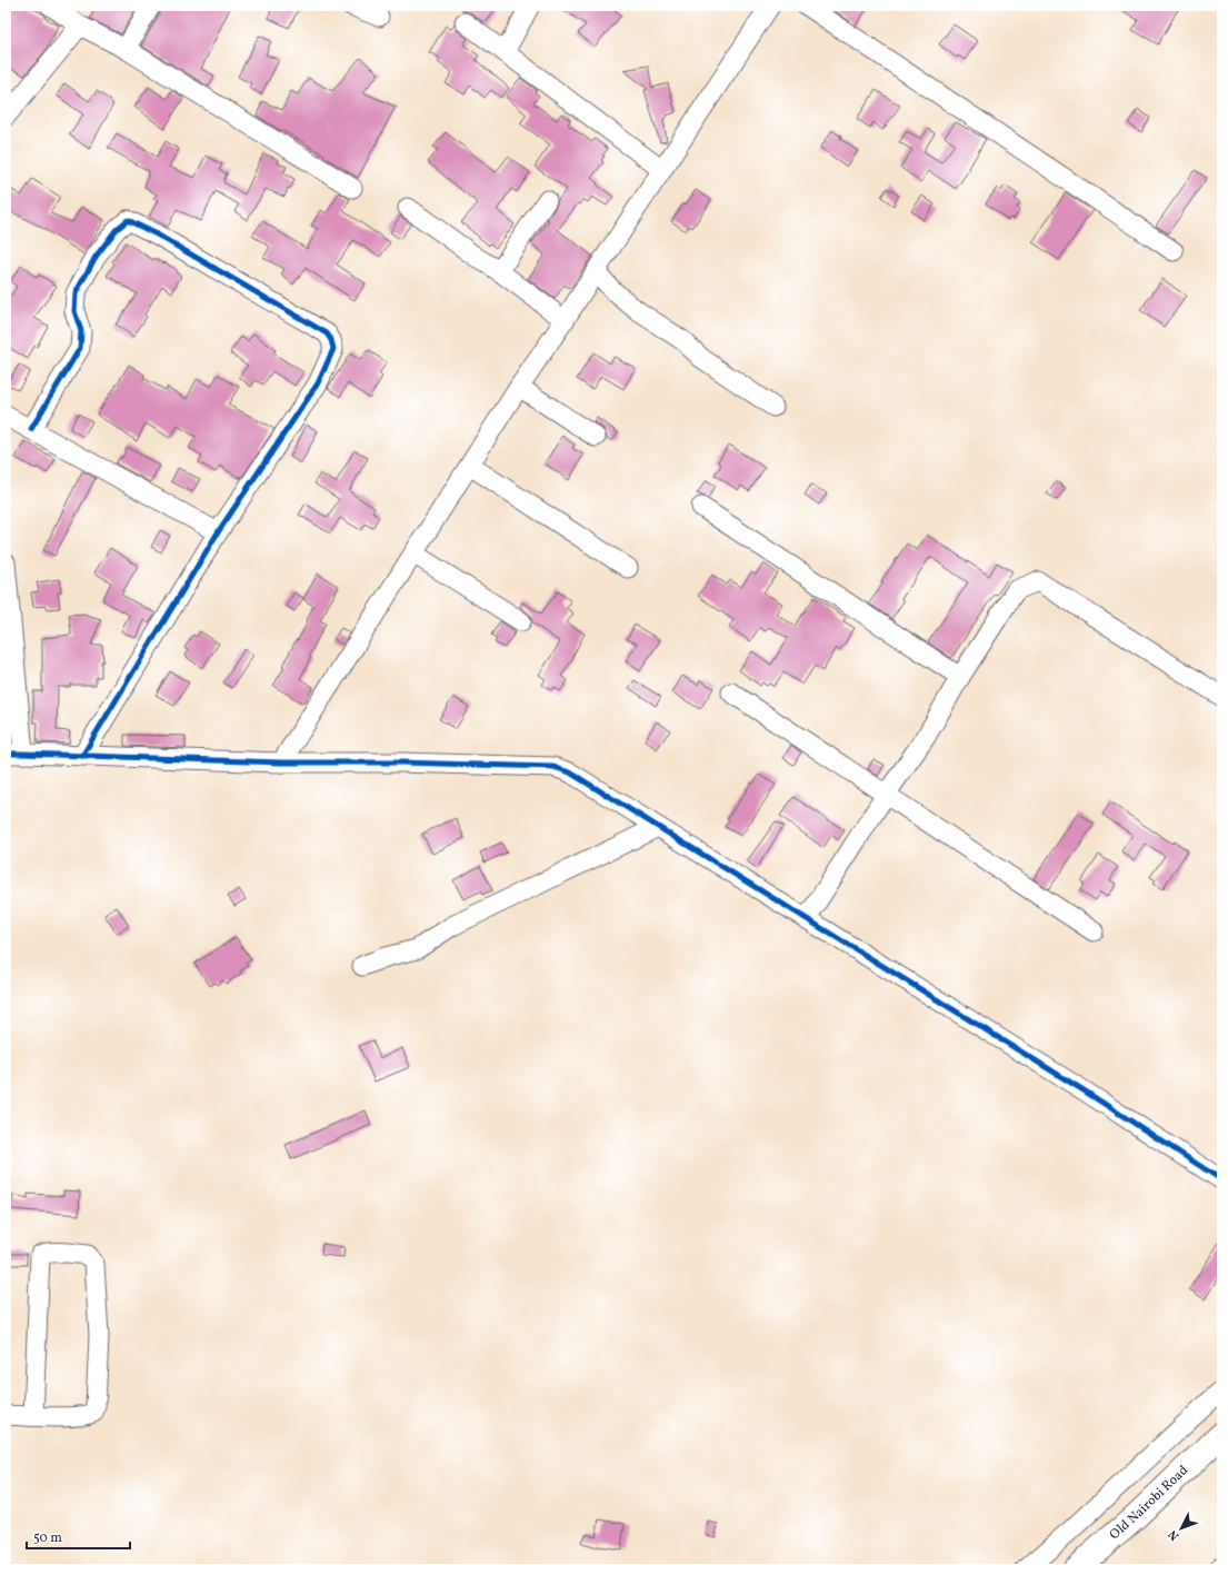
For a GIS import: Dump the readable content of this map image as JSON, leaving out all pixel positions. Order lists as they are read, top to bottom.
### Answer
{
  "streets": {
    "highway": ["Old Nairobi Road"]
  },
  "scale_bar": "50 m",
  "north": "bottom left"
}
